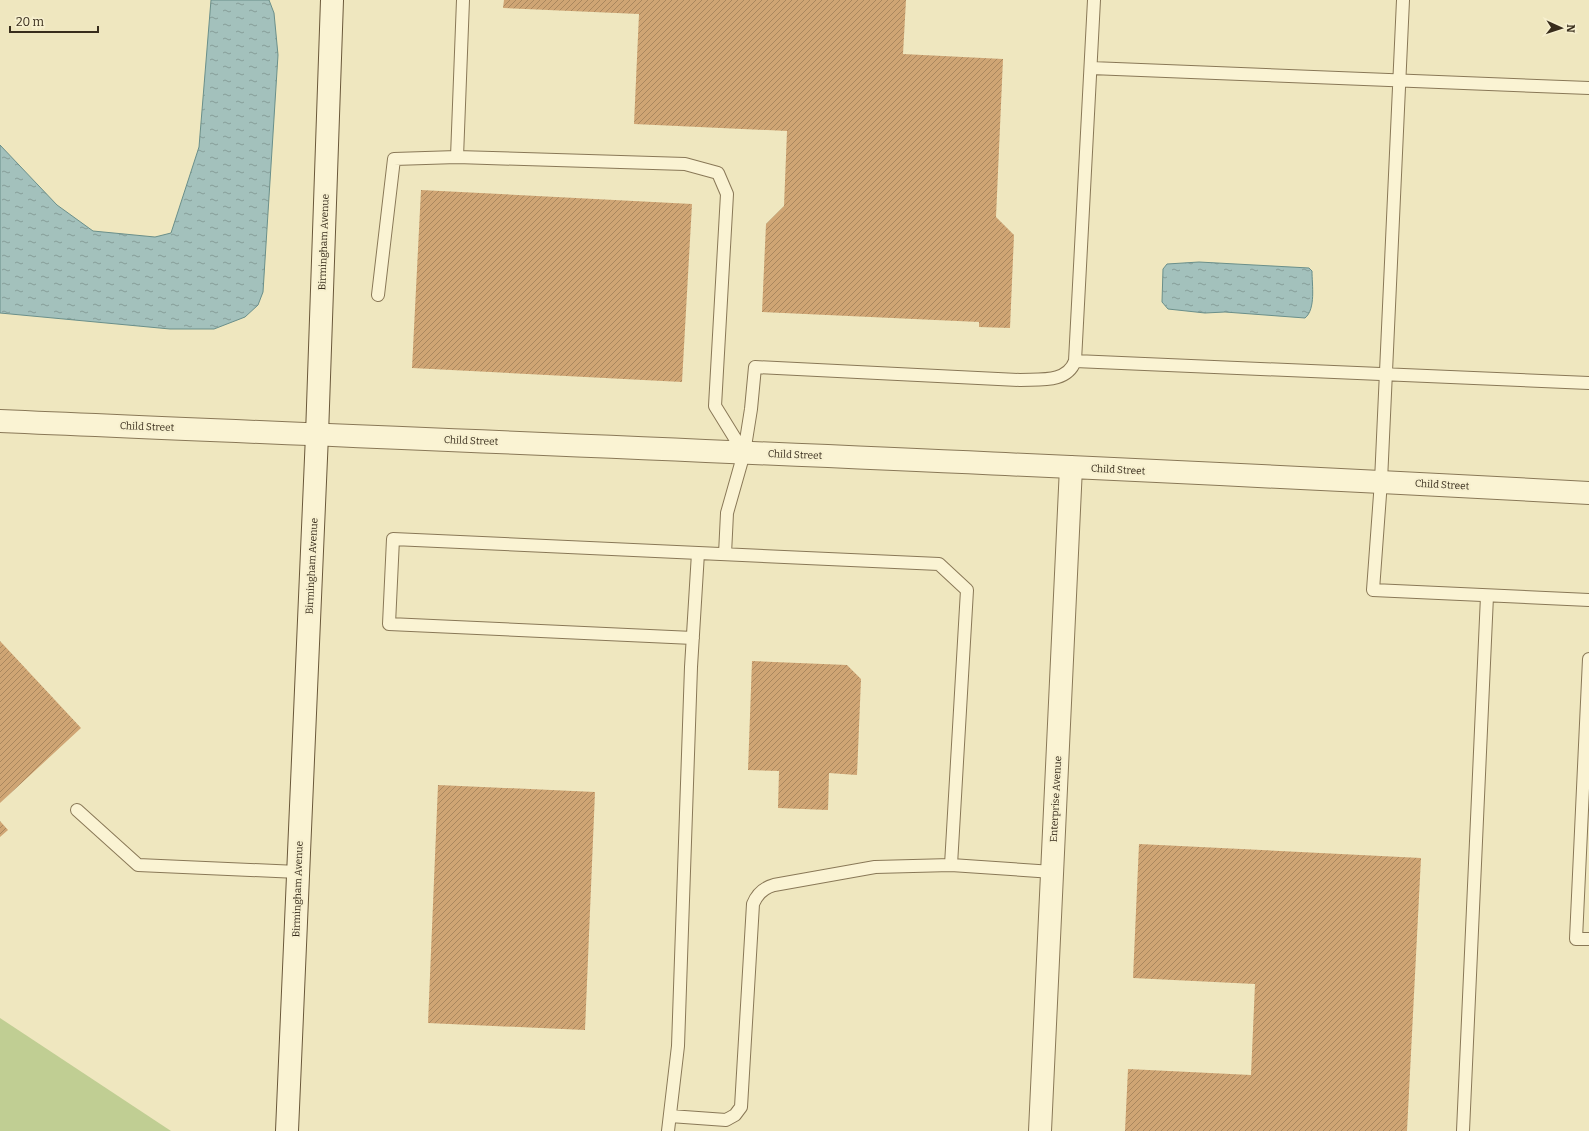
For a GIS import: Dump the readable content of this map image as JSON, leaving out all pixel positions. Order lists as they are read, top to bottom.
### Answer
{
  "streets": {
    "street": ["Birmingham Avenue", "Child Street", "Enterprise Avenue"]
  },
  "crossings": [
    ["Birmingham Avenue", "Child Street"],
    ["Child Street", "Enterprise Avenue"]
  ],
  "scale_bar": "20 m",
  "north": "right"
}
